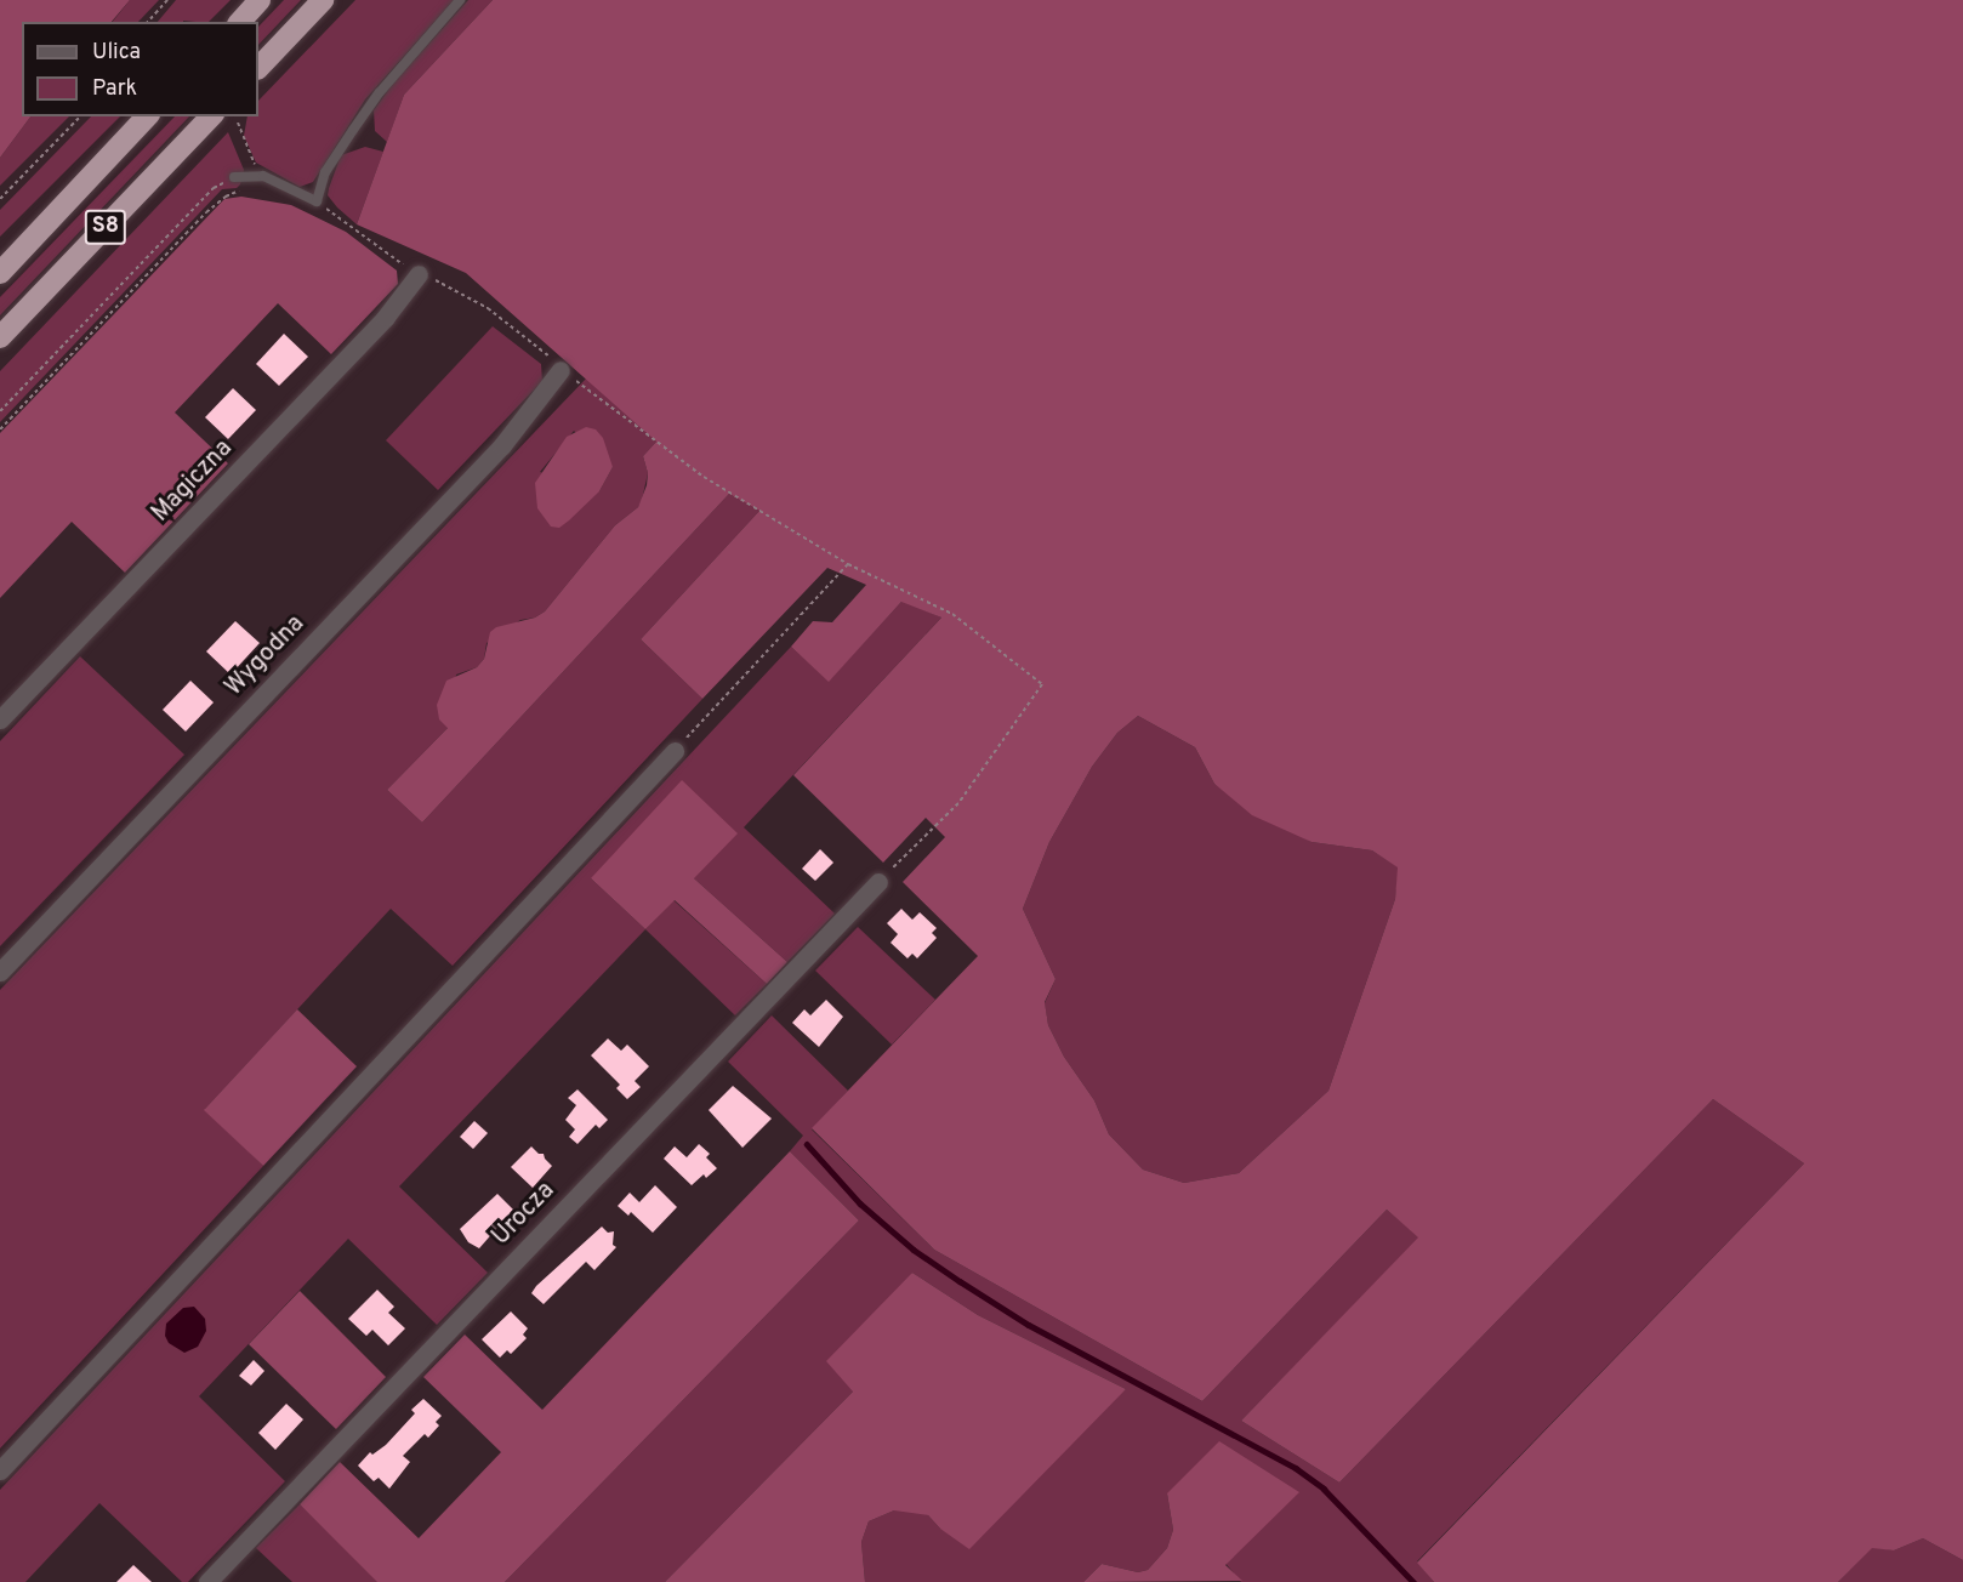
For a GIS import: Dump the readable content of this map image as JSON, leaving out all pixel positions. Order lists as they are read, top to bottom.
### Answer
{
  "streets": {
    "highway": ["S8"],
    "street": ["Magiczna", "Wygodna", "Urocza"]
  },
  "legend": ["Ulica", "Park"]
}
